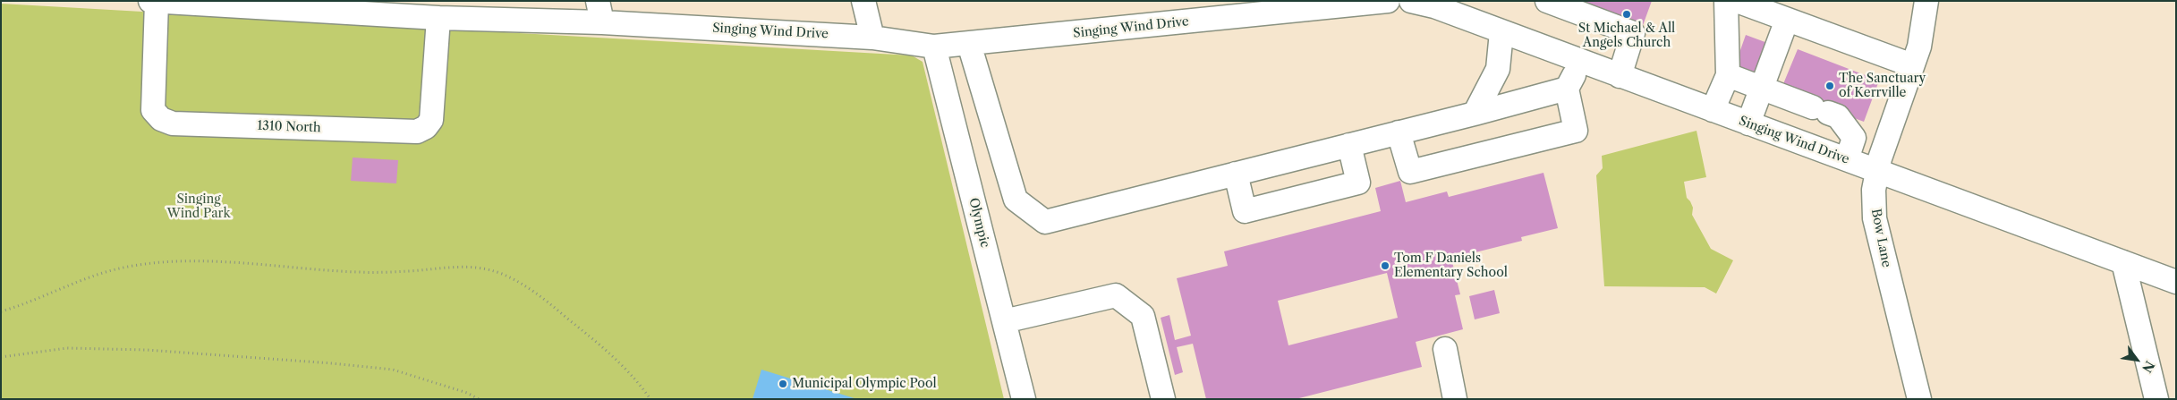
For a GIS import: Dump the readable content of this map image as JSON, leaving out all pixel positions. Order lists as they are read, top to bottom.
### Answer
{
  "streets": {
    "street": [
      "Singing Wind Drive",
      "1310 North",
      "Olympic",
      "Bow Lane"
    ]
  },
  "crossings": [
    ["Singing Wind Drive", "1310 North"],
    ["Singing Wind Drive", "Olympic"],
    ["Singing Wind Drive", "Bow Lane"]
  ],
  "parks": ["Singing Wind Park"],
  "places": [
    "St Michael & All Angels Church",
    "The Sanctuary of Kerrville",
    "Tom F Daniels Elementary School",
    "Municipal Olympic Pool"
  ],
  "north": "bottom right"
}
